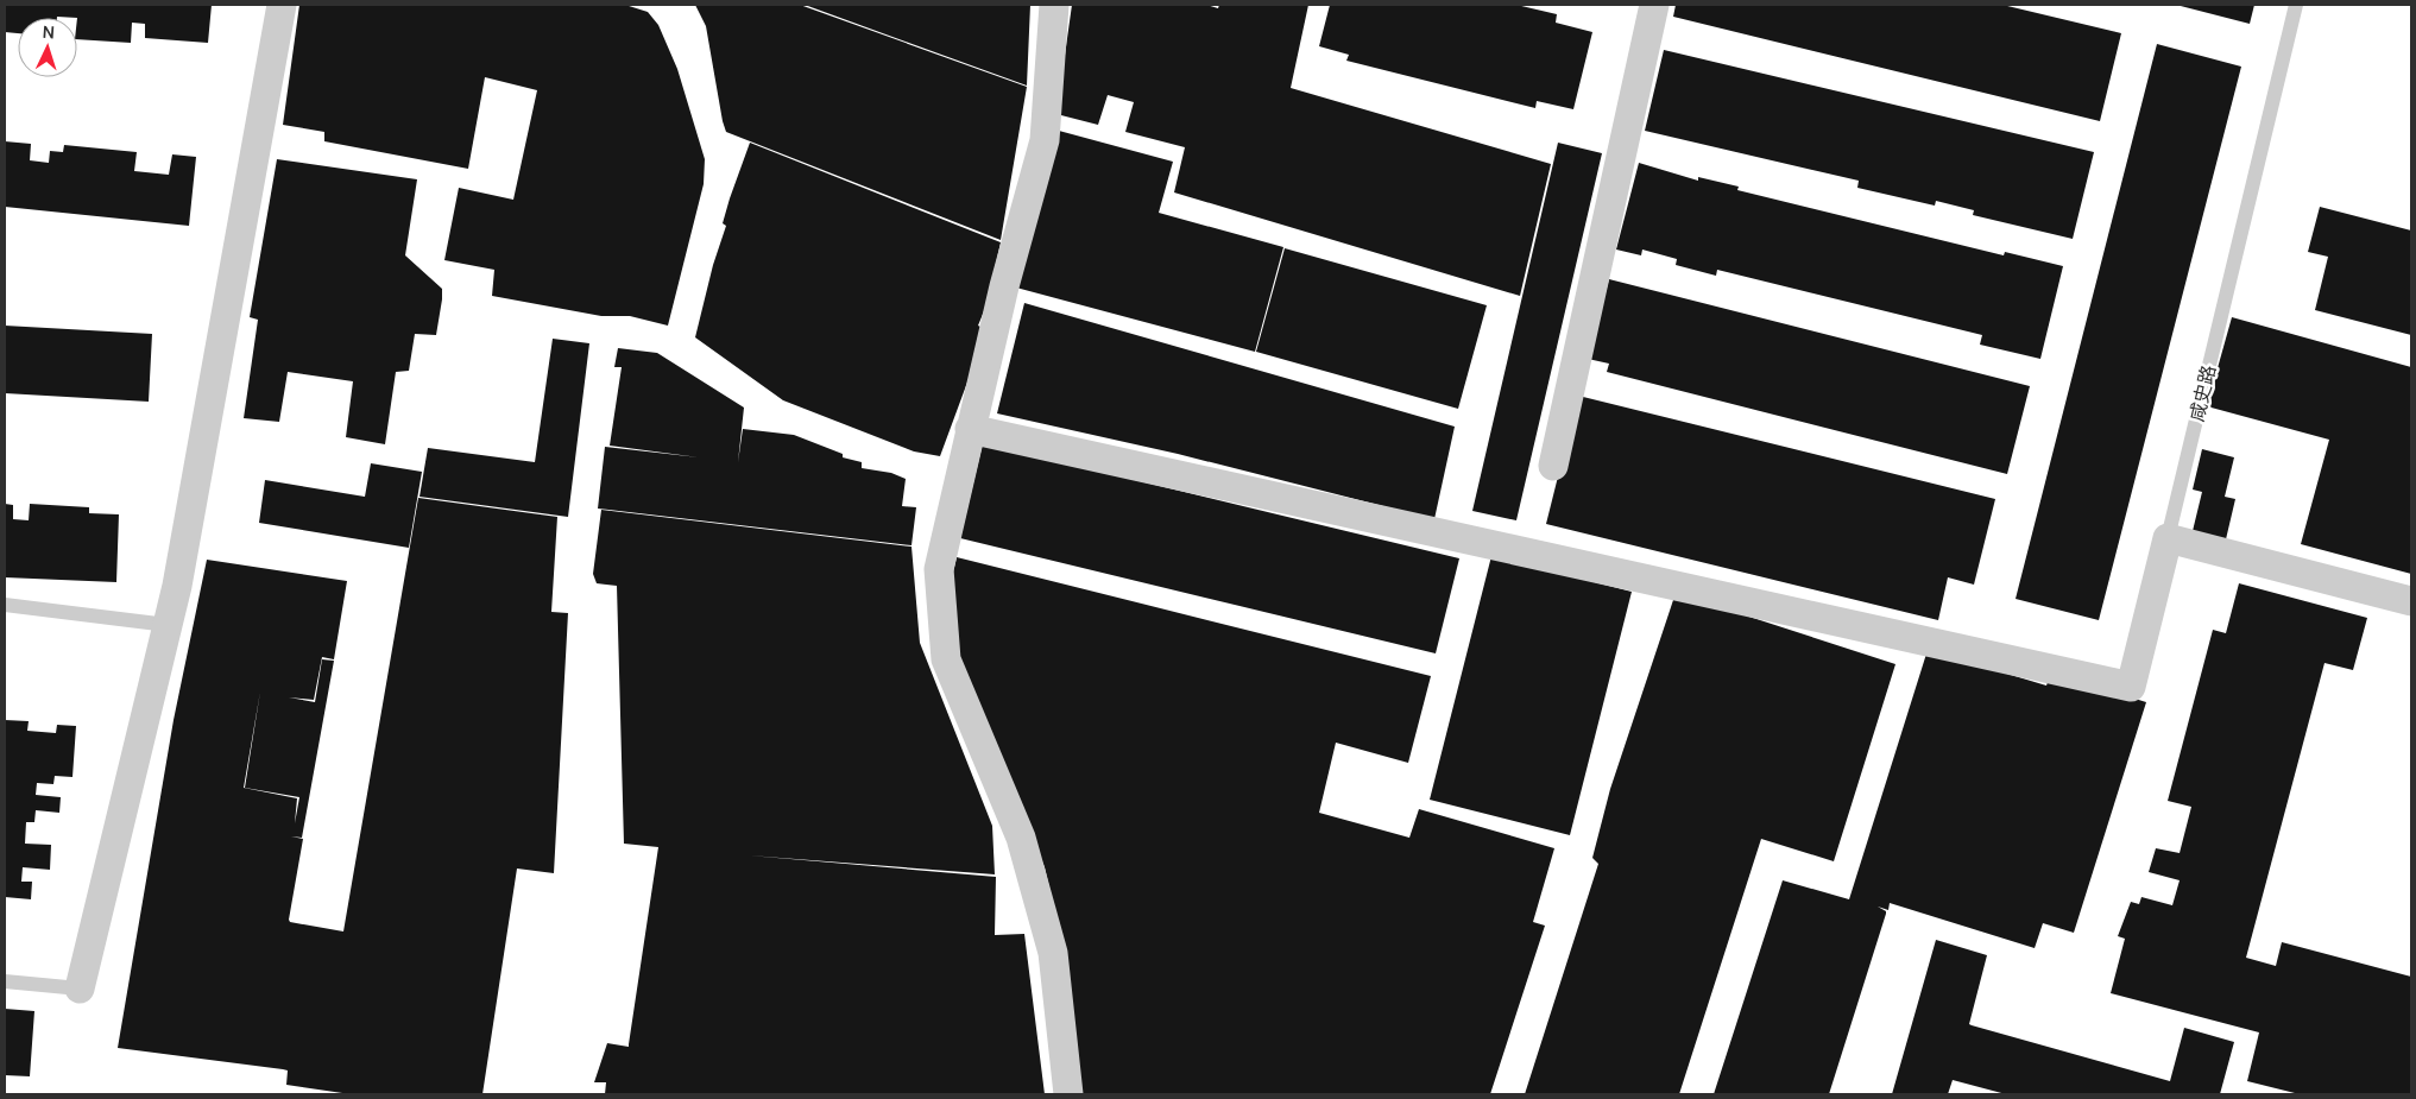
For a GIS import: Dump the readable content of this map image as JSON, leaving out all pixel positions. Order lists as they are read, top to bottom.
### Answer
{
  "streets": {
    "lane": ["咸史路"]
  },
  "north": "top"
}
